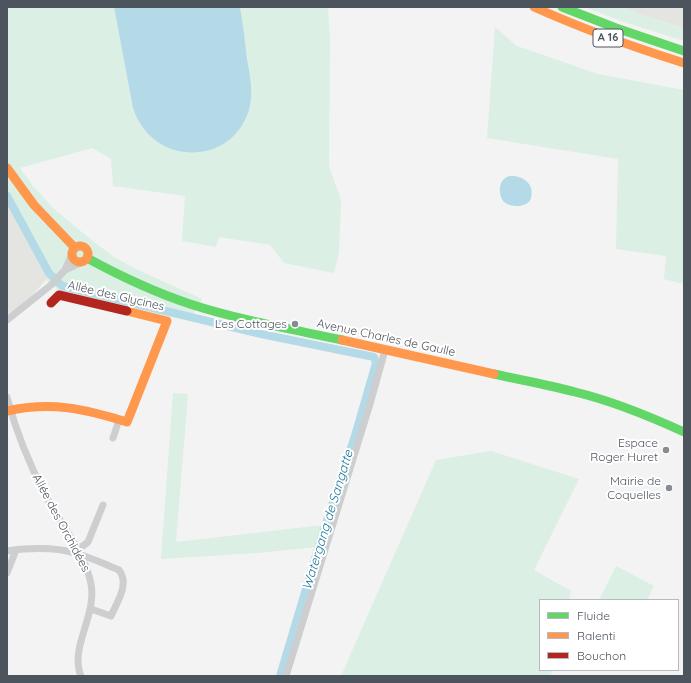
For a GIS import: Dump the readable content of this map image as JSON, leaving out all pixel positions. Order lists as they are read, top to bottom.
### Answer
{
  "streets": {
    "main road": ["A 16", "Allée des Glycines", "Avenue Charles de Gaulle"],
    "street": ["Allée des Orchidées"]
  },
  "water": ["Watergang de Sangatte"],
  "places": ["Les Cottages", "Espace Roger Huret", "Mairie de Coquelles"],
  "legend": ["Fluide", "Ralenti", "Bouchon"]
}
